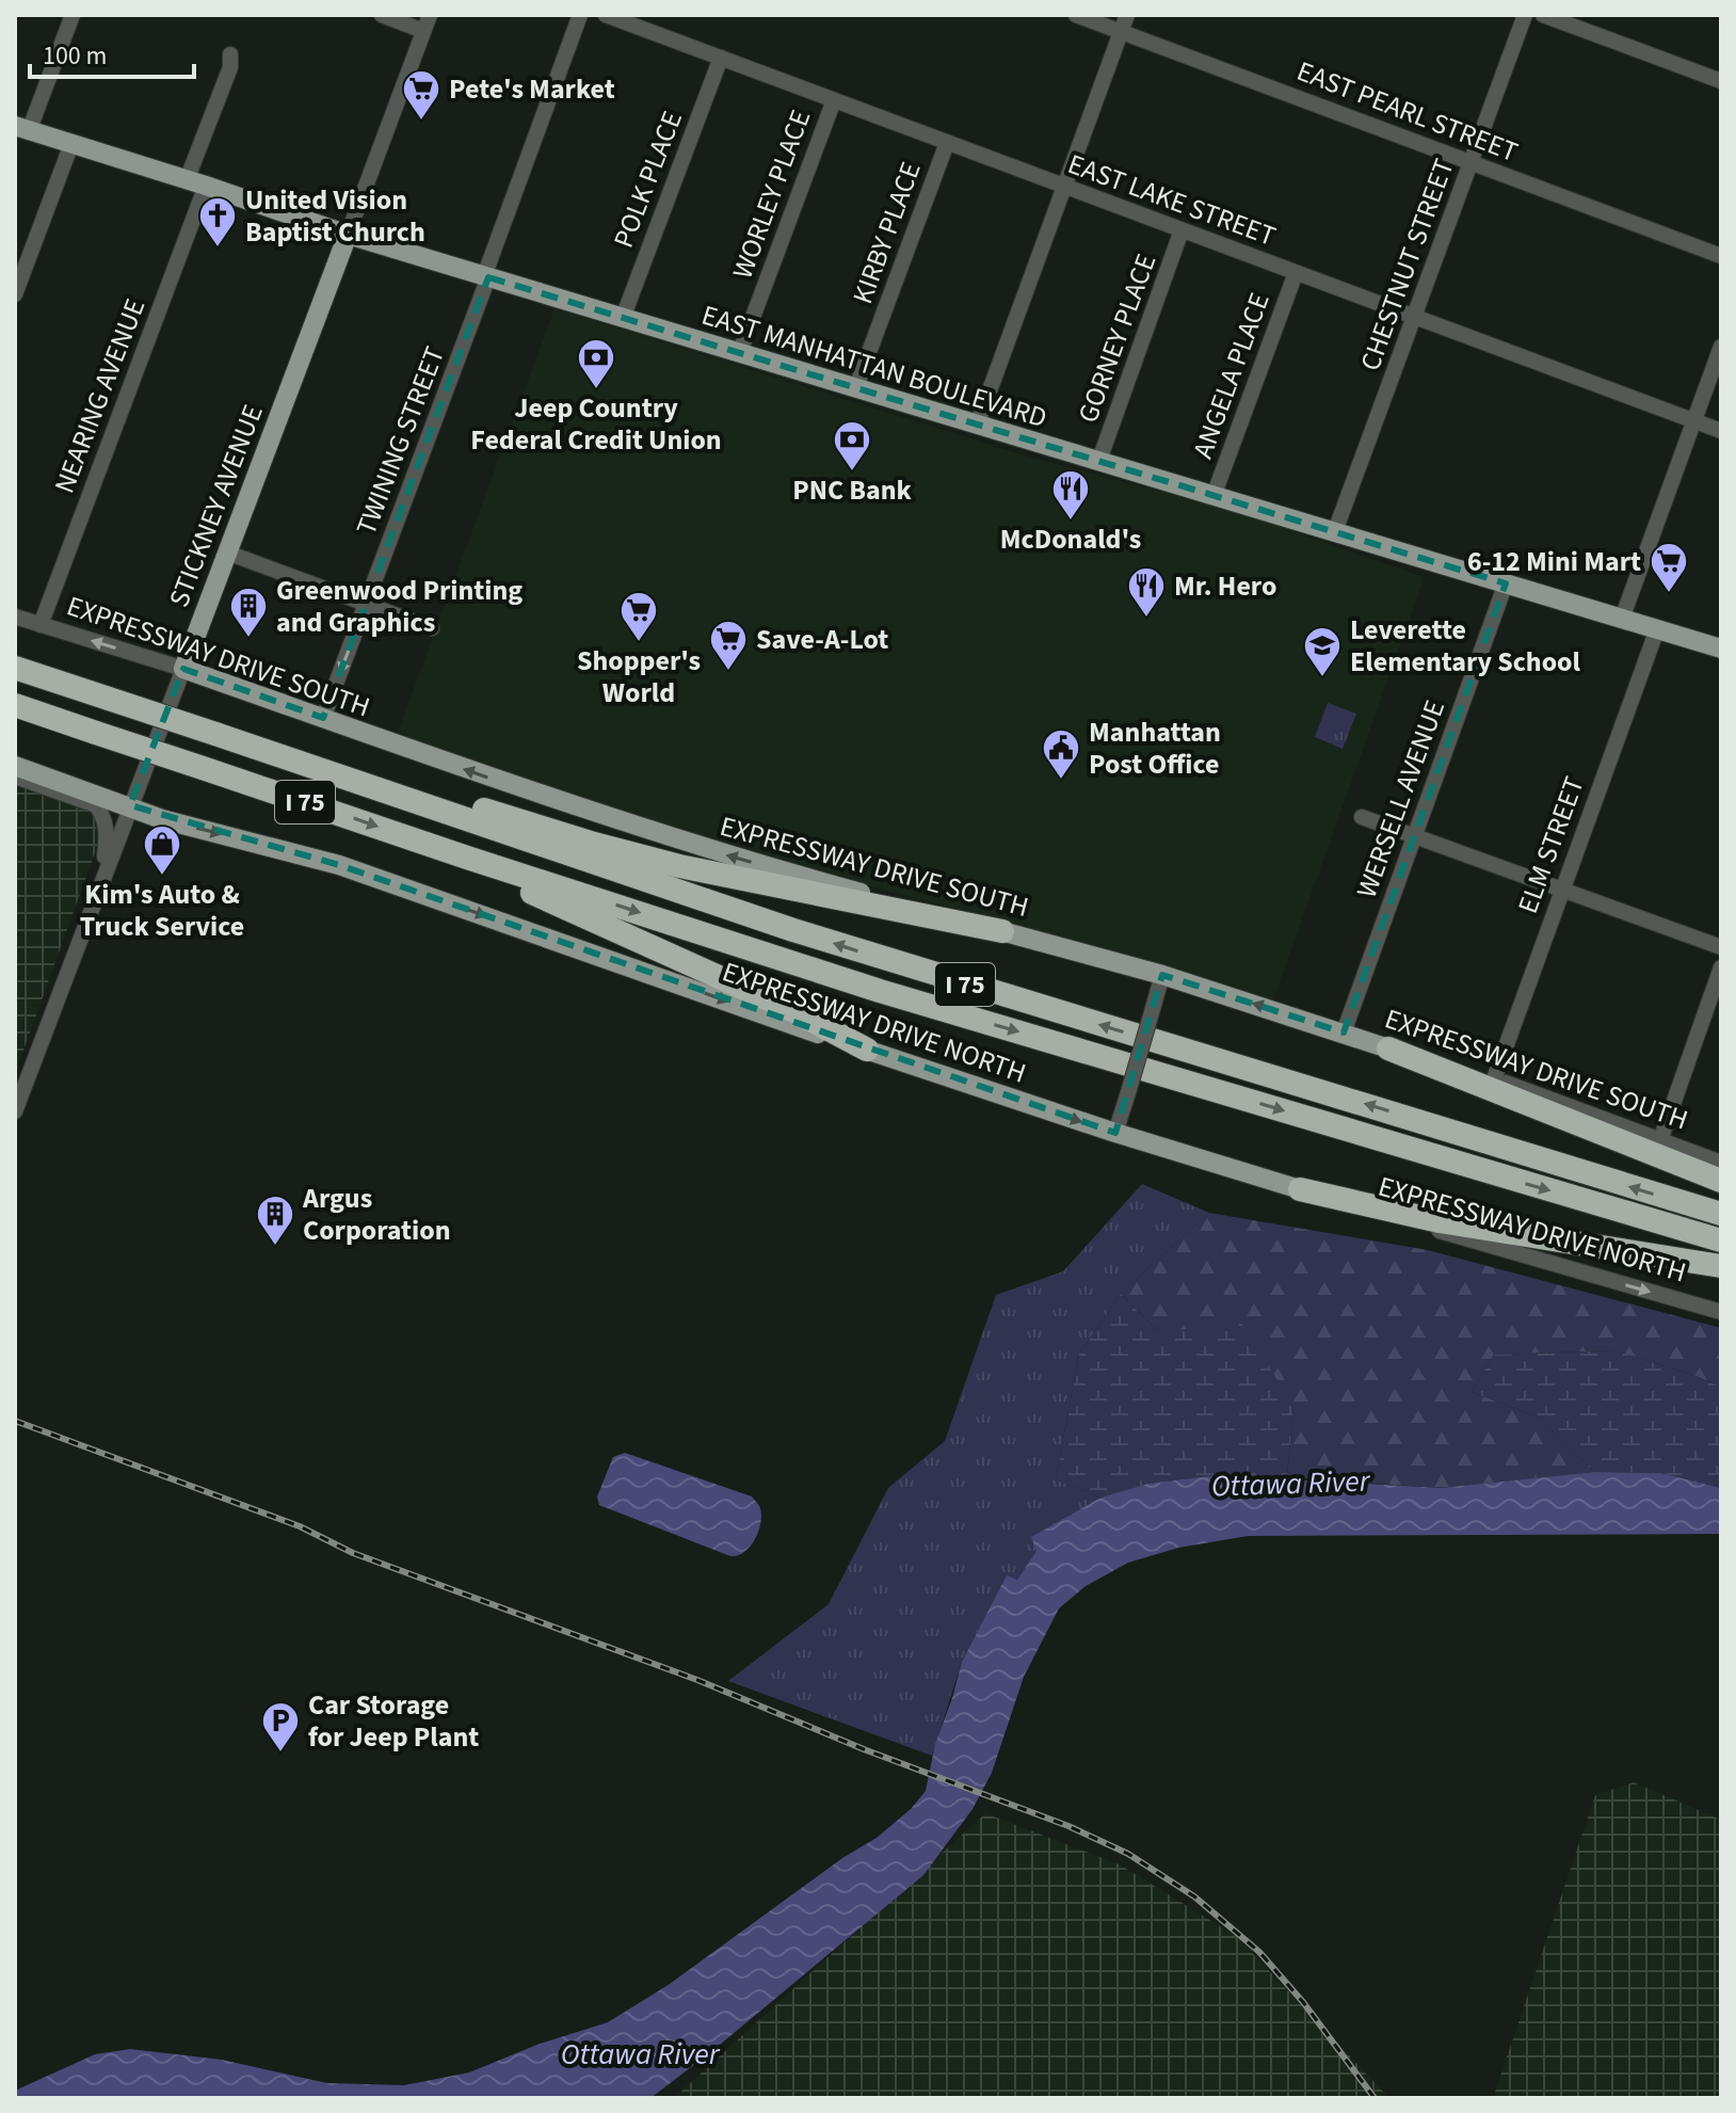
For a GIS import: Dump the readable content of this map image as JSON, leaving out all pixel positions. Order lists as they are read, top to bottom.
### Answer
{
  "streets": {
    "highway": ["I 75"],
    "main road": [
      "EAST MANHATTAN BOULEVARD",
      "STICKNEY AVENUE",
      "EXPRESSWAY DRIVE SOUTH",
      "EXPRESSWAY DRIVE NORTH"
    ],
    "street": [
      "EAST PEARL STREET",
      "POLK PLACE",
      "WORLEY PLACE",
      "EAST LAKE STREET",
      "KIRBY PLACE",
      "CHESTNUT STREET",
      "GORNEY PLACE",
      "ANGELA PLACE",
      "NEARING AVENUE",
      "TWINING STREET",
      "WERSELL AVENUE",
      "ELM STREET"
    ]
  },
  "crossings": [
    ["EAST PEARL STREET", "CHESTNUT STREET"],
    ["POLK PLACE", "EAST LAKE STREET"],
    ["POLK PLACE", "EAST MANHATTAN BOULEVARD"],
    ["WORLEY PLACE", "EAST LAKE STREET"],
    ["WORLEY PLACE", "EAST MANHATTAN BOULEVARD"],
    ["EAST LAKE STREET", "KIRBY PLACE"],
    ["EAST LAKE STREET", "CHESTNUT STREET"],
    ["EAST LAKE STREET", "GORNEY PLACE"],
    ["EAST LAKE STREET", "ANGELA PLACE"],
    ["KIRBY PLACE", "EAST MANHATTAN BOULEVARD"],
    ["CHESTNUT STREET", "EAST MANHATTAN BOULEVARD"],
    ["GORNEY PLACE", "EAST MANHATTAN BOULEVARD"],
    ["EAST MANHATTAN BOULEVARD", "ANGELA PLACE"],
    ["EAST MANHATTAN BOULEVARD", "NEARING AVENUE"],
    ["EAST MANHATTAN BOULEVARD", "TWINING STREET"],
    ["EAST MANHATTAN BOULEVARD", "STICKNEY AVENUE"],
    ["EAST MANHATTAN BOULEVARD", "WERSELL AVENUE"],
    ["EAST MANHATTAN BOULEVARD", "ELM STREET"],
    ["NEARING AVENUE", "EXPRESSWAY DRIVE SOUTH"],
    ["TWINING STREET", "EXPRESSWAY DRIVE SOUTH"],
    ["STICKNEY AVENUE", "EXPRESSWAY DRIVE SOUTH"],
    ["STICKNEY AVENUE", "EXPRESSWAY DRIVE NORTH"],
    ["EXPRESSWAY DRIVE SOUTH", "WERSELL AVENUE"],
    ["EXPRESSWAY DRIVE SOUTH", "ELM STREET"]
  ],
  "one_way": ["EXPRESSWAY DRIVE SOUTH", "EXPRESSWAY DRIVE NORTH"],
  "water": ["Ottawa River"],
  "places": {
    "supermarket": [
      "Pete's Market",
      "6-12 Mini Mart",
      "Shopper's World",
      "Save-A-Lot"
    ],
    "church": ["United Vision Baptist Church"],
    "bank": ["Jeep Country Federal Credit Union", "PNC Bank"],
    "restaurant": ["McDonald's", "Mr. Hero"],
    "building": ["Greenwood Printing and Graphics", "Argus Corporation"],
    "school or university": ["Leverette Elementary School"],
    "public building": ["Manhattan Post Office"],
    "shop": ["Kim's Auto & Truck Service"],
    "parking": ["Car Storage for Jeep Plant"]
  },
  "scale_bar": "100 m"
}
